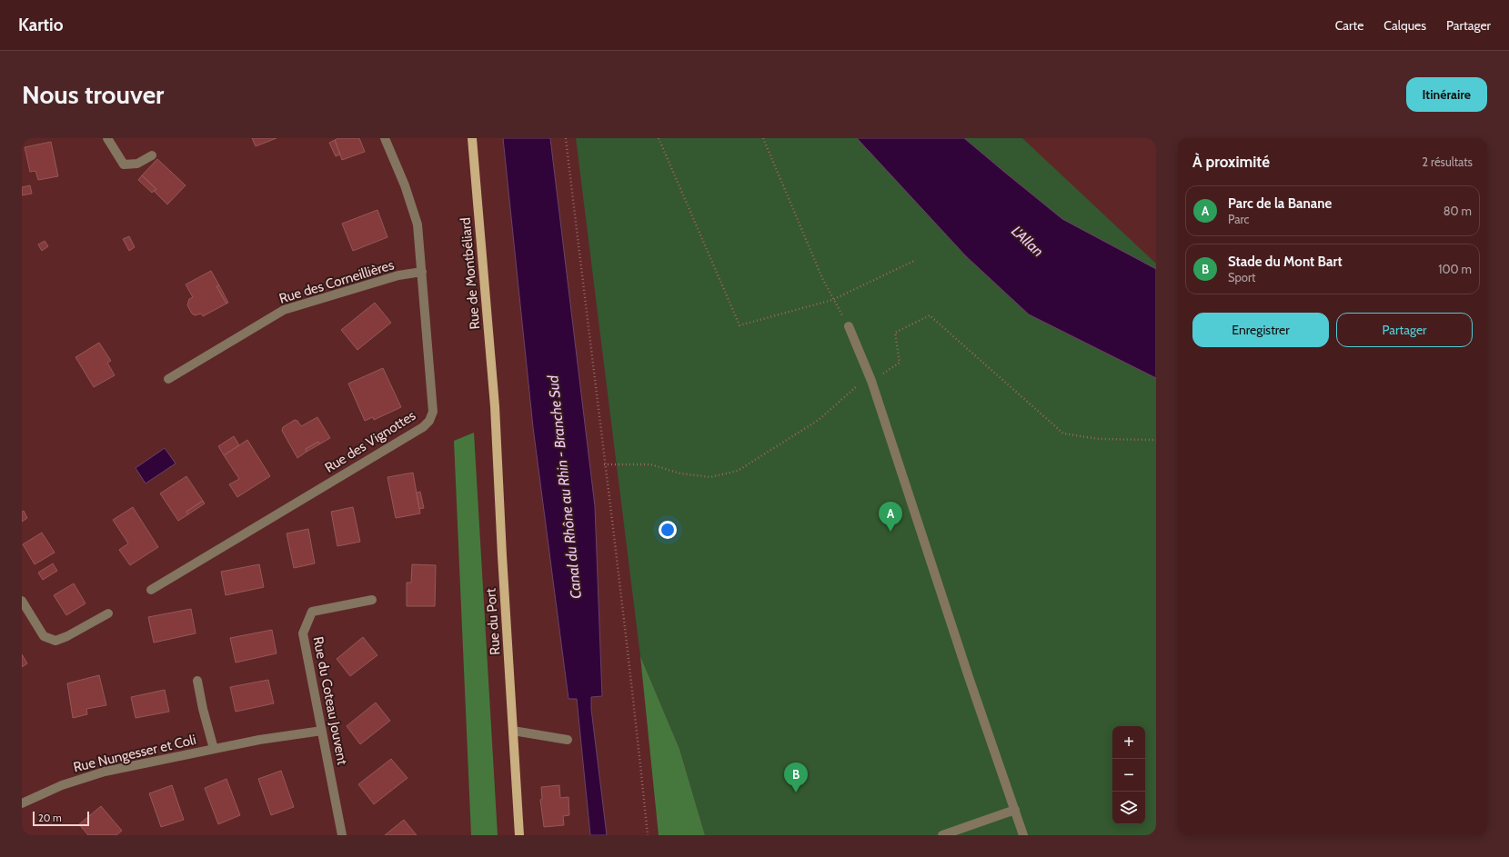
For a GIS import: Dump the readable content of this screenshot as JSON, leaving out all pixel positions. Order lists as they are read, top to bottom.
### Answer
{
  "streets": {
    "main road": ["Rue de Montbéliard", "Rue du Port"],
    "street": [
      "Rue des Corneillières",
      "Rue des Vignottes",
      "Rue du Coteau Jouvent",
      "Rue Nungesser et Coli"
    ]
  },
  "crossings": [
    ["Rue de Montbéliard", "Rue du Port"],
    ["Rue des Corneillières", "Rue des Vignottes"],
    ["Rue du Coteau Jouvent", "Rue Nungesser et Coli"]
  ],
  "water": ["L'Allan", "Canal du Rhône au Rhin - Branche Sud"],
  "scale_bar": "20 m",
  "page": {
    "header": "Kartio",
    "nav": ["Carte", "Calques", "Partager"],
    "buttons": [
      "Itinéraire",
      ["Enregistrer", "Partager"]
    ],
    "title": "Nous trouver",
    "heading": ["À proximité", "2 résultats"],
    "list": [
      {
        "mark": "A",
        "name": "Parc de la Banane",
        "note": "Parc",
        "value": "80 m"
      },
      {
        "mark": "B",
        "name": "Stade du Mont Bart",
        "note": "Sport",
        "value": "100 m"
      }
    ],
    "pins": ["A", "B"],
    "map_buttons": ["+", "−"],
    "scale": "20 m"
  }
}
